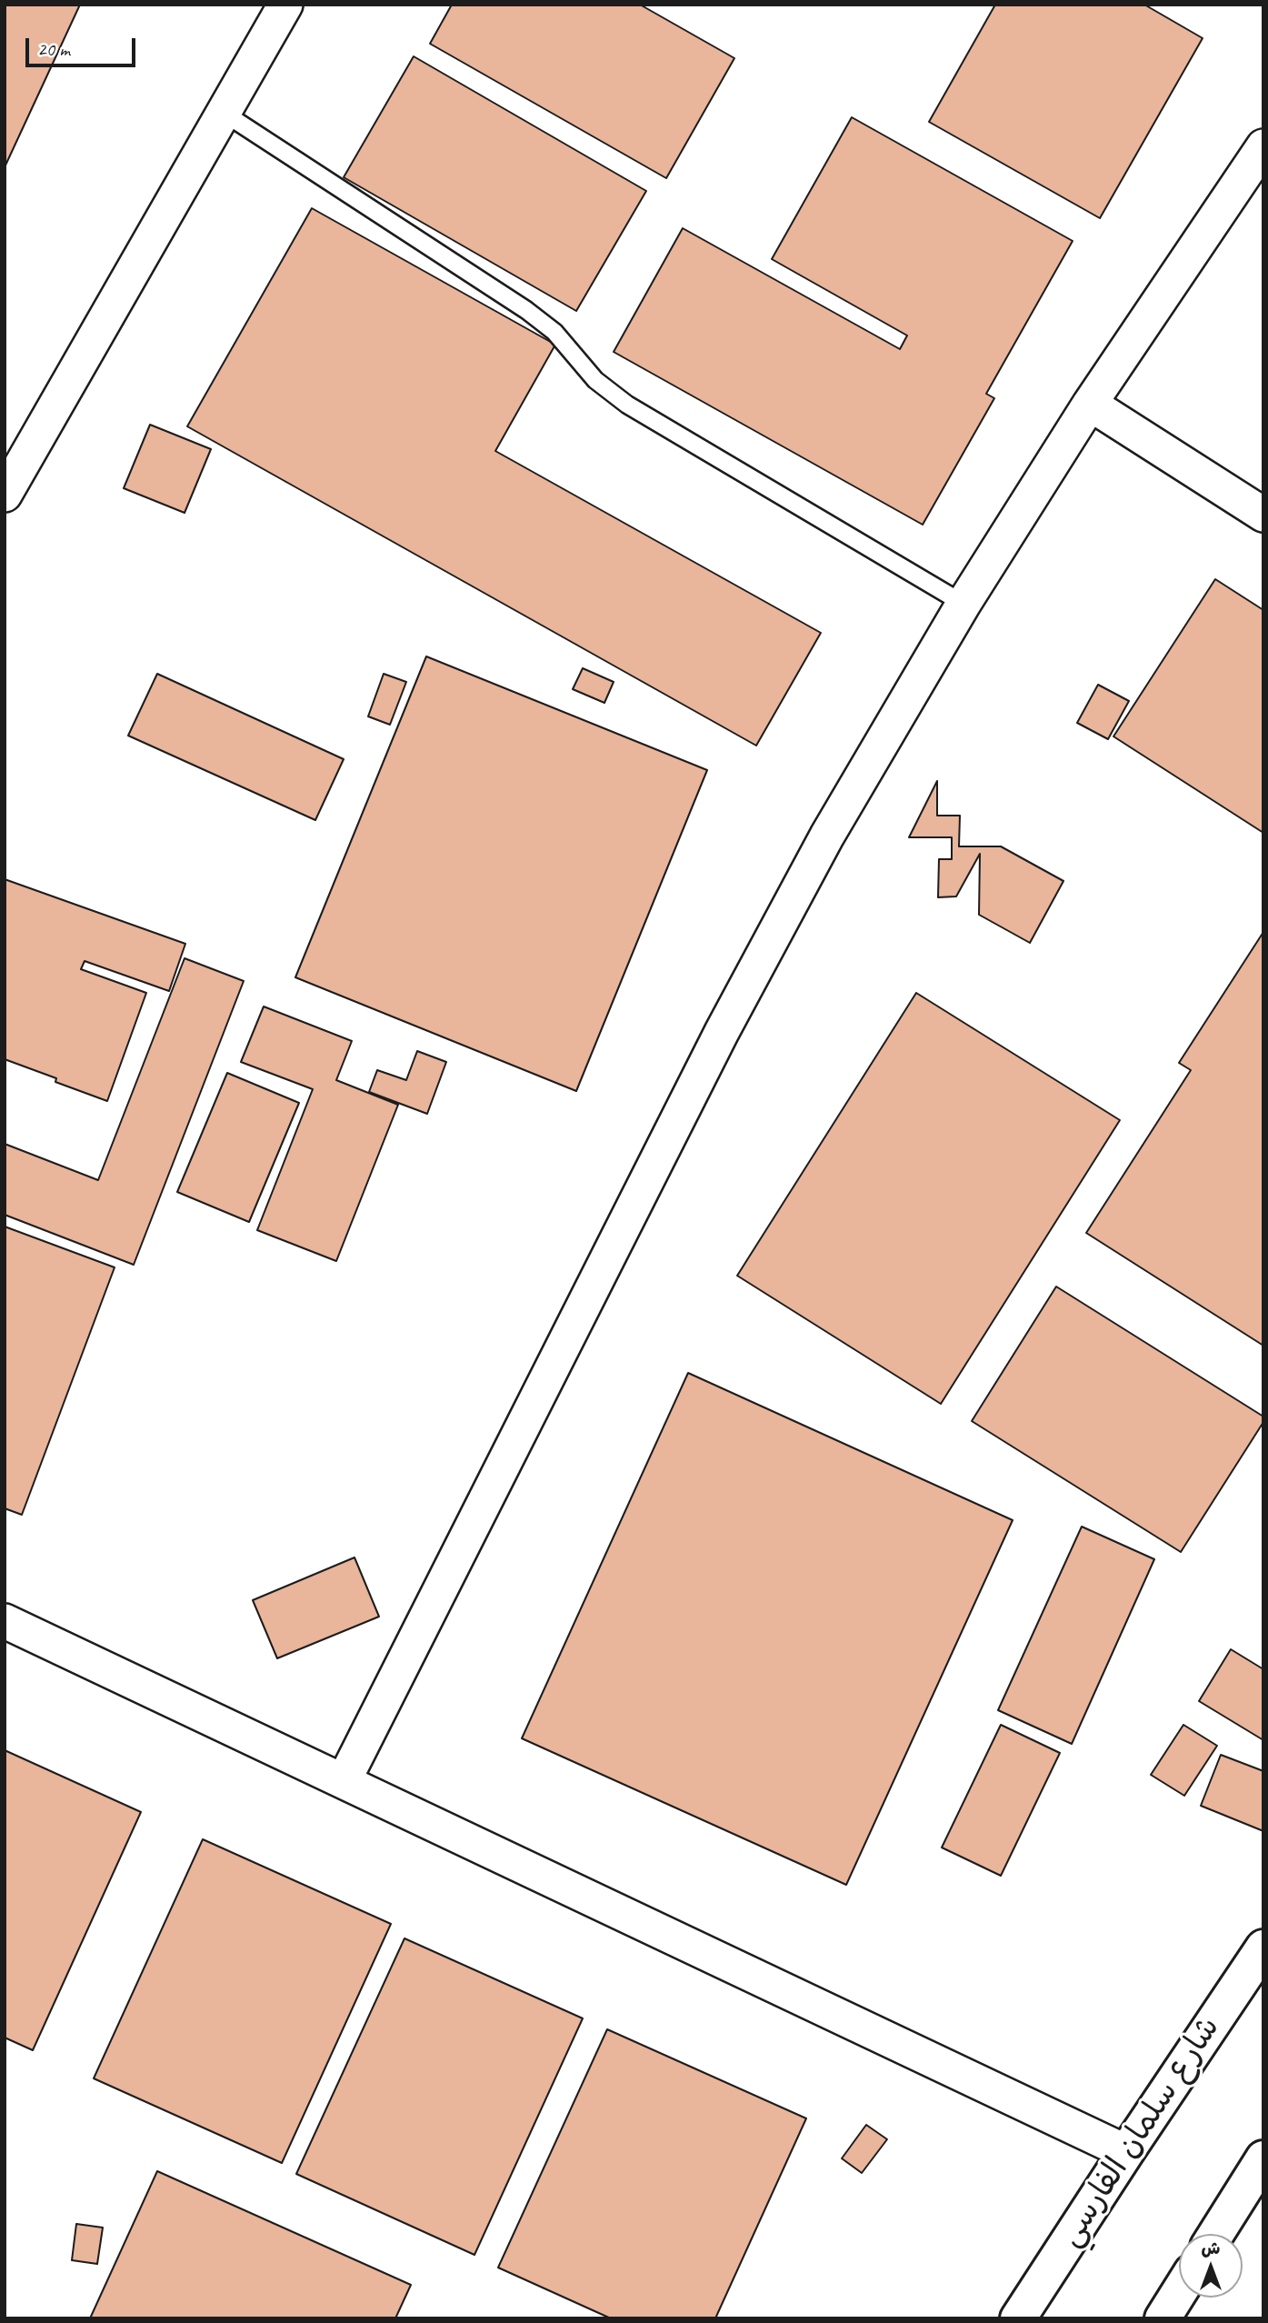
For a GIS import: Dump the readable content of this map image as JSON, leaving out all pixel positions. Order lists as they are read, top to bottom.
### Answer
{
  "streets": {
    "street": ["شارع سلمان الفارسي"]
  },
  "scale_bar": "20 m",
  "north": "top"
}
